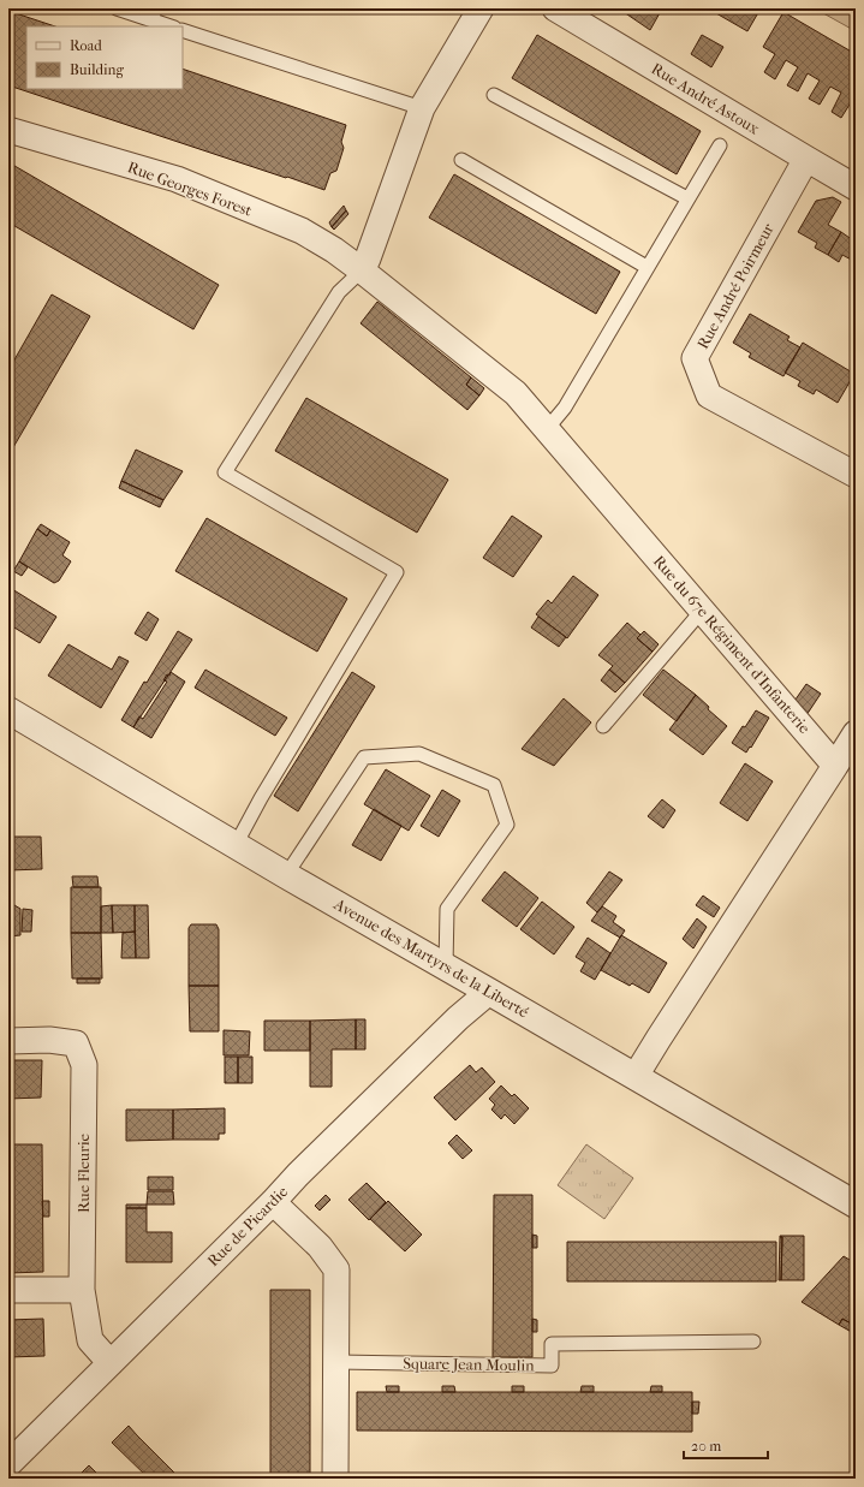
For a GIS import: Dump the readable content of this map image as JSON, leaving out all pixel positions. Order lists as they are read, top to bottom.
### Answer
{
  "streets": {
    "street": [
      "Rue André Astoux",
      "Rue Georges Forest",
      "Rue André Poirmeur",
      "Rue du 67e Régiment d'Infanterie",
      "Avenue des Martyrs de la Liberté",
      "Rue Fleurie",
      "Rue de Picardie"
    ],
    "lane": ["Square Jean Moulin"]
  },
  "crossings": [
    ["Rue André Astoux", "Rue André Poirmeur"],
    ["Rue Georges Forest", "Rue du 67e Régiment d'Infanterie"],
    ["Avenue des Martyrs de la Liberté", "Rue de Picardie"],
    ["Rue Fleurie", "Rue de Picardie"]
  ],
  "legend": ["Road", "Building"],
  "scale_bar": "20 m"
}
